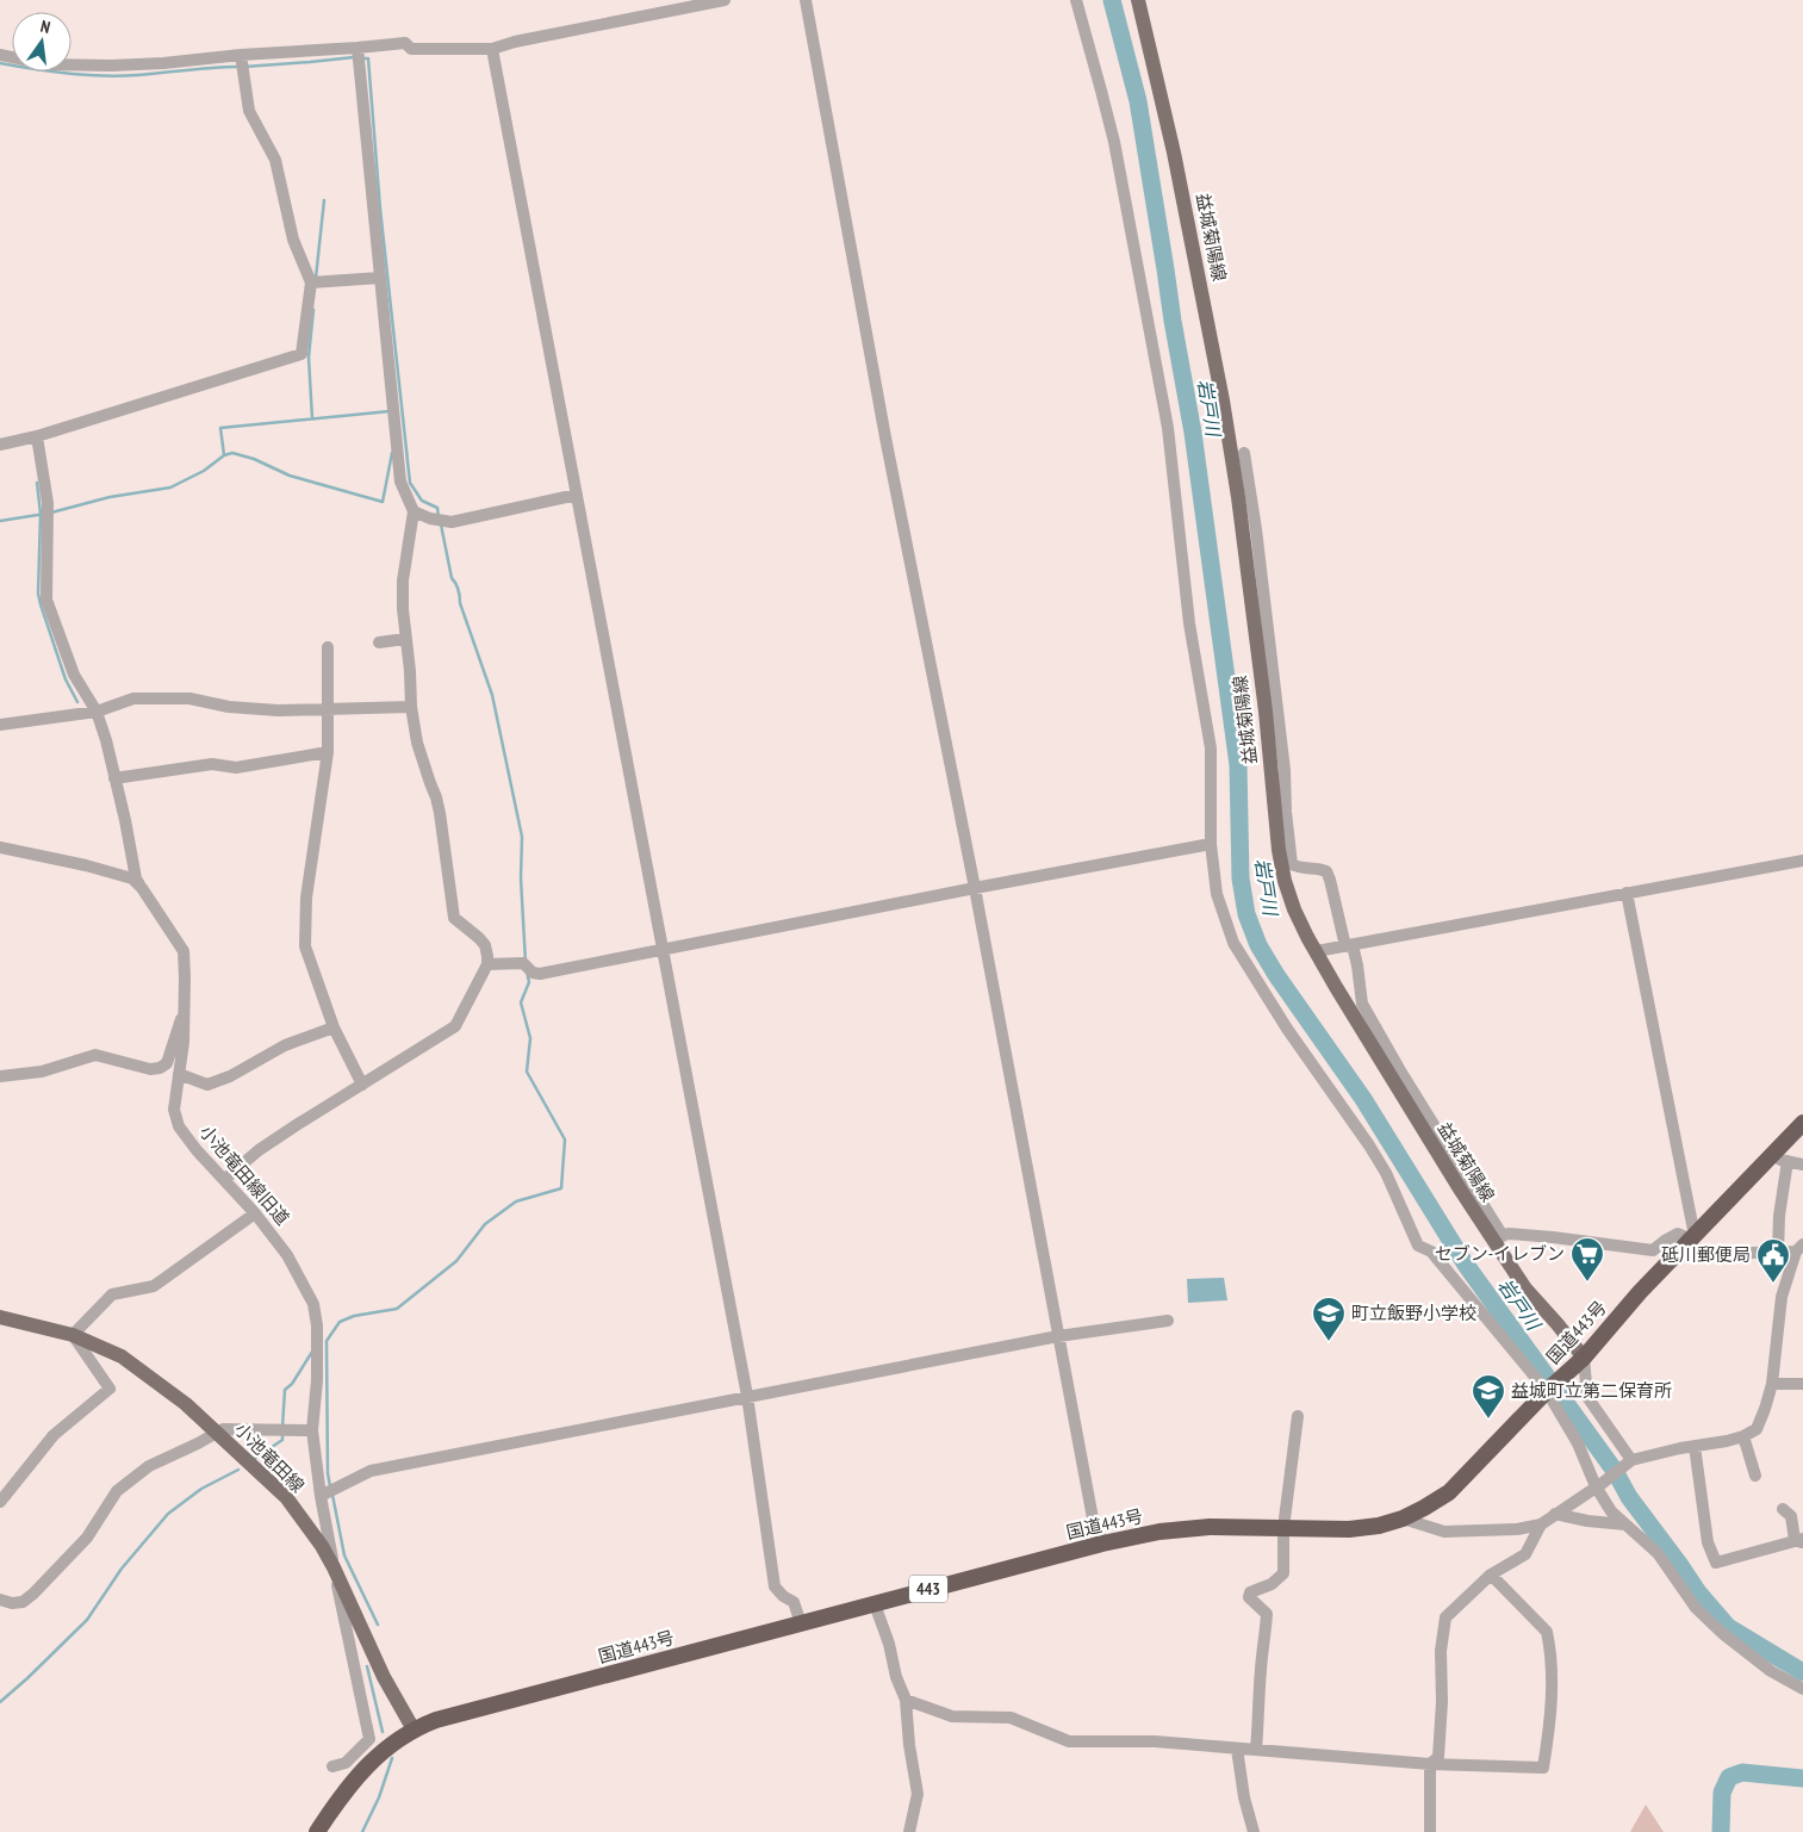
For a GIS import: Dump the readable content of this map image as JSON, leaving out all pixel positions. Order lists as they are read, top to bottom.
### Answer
{
  "streets": {
    "highway": ["国道443号", "443"],
    "main road": ["益城菊陽線", "小池竜田線"],
    "street": ["小池竜田線旧道"]
  },
  "crossings": [
    ["益城菊陽線", "国道443号"],
    ["小池竜田線旧道", "小池竜田線"],
    ["国道443号", "小池竜田線"]
  ],
  "water": ["岩戸川"],
  "places": {
    "supermarket": ["セブン-イレブン"],
    "public building": ["砥川郵便局"],
    "school or university": ["町立飯野小学校", "益城町立第二保育所"]
  },
  "north": "top"
}
